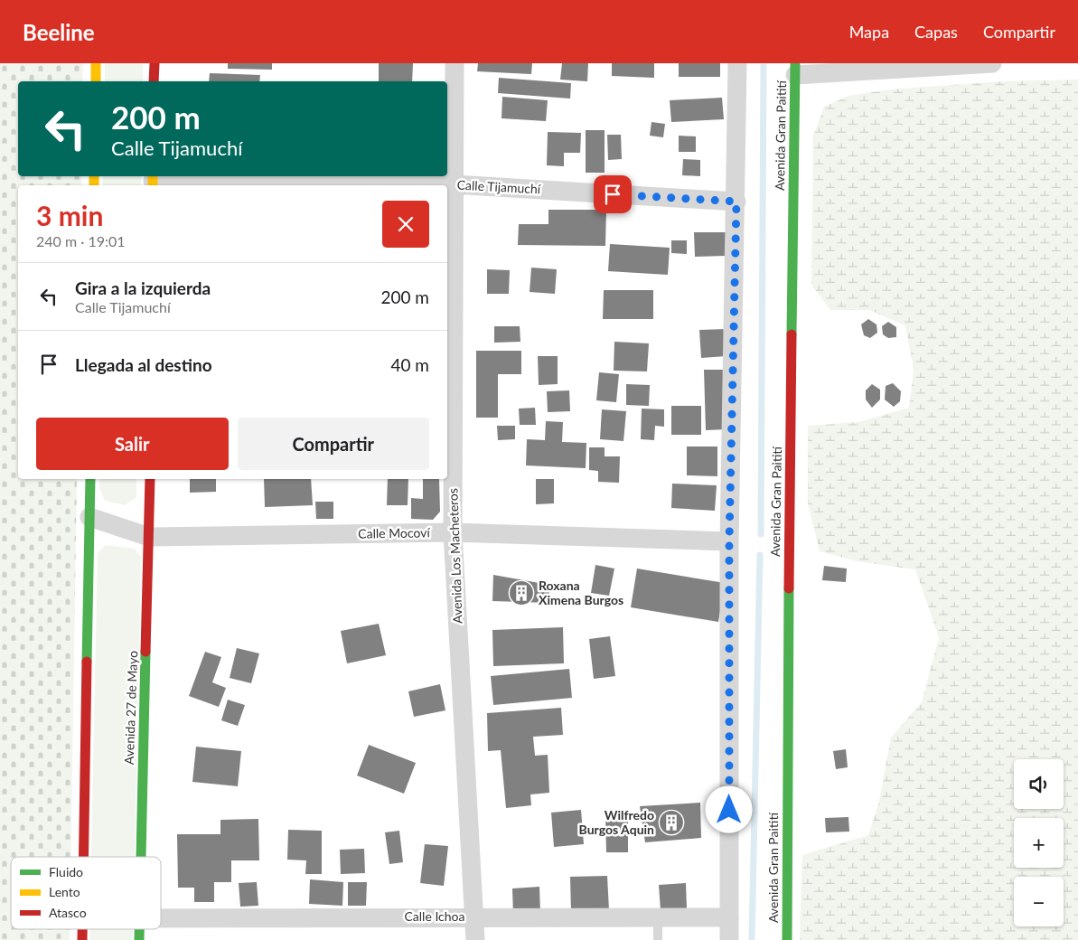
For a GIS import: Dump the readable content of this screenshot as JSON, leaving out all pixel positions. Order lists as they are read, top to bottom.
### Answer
{
  "streets": {
    "street": [
      "Avenida Gran Paitití",
      "Calle Tijamuchí",
      "Calle Mocoví",
      "Avenida Los Macheteros",
      "Avenida 27 de Mayo",
      "Calle Ichoa"
    ]
  },
  "crossings": [
    ["Calle Tijamuchí", "Avenida Los Macheteros"],
    ["Calle Mocoví", "Avenida Los Macheteros"],
    ["Calle Mocoví", "Avenida 27 de Mayo"],
    ["Avenida Los Macheteros", "Calle Ichoa"]
  ],
  "places": {
    "building": ["Roxana Ximena Burgos", "Wilfredo Burgos Aquin"]
  },
  "legend": ["Fluido", "Lento", "Atasco"],
  "page": {
    "header": "Beeline",
    "nav": ["Mapa", "Capas", "Compartir"],
    "turn": ["200 m", "Calle Tijamuchí"],
    "heading": ["3 min", "240 m · 19:01"],
    "list": [
      {
        "name": "Gira a la izquierda",
        "note": "Calle Tijamuchí",
        "value": "200 m"
      },
      {
        "name": "Llegada al destino",
        "value": "40 m"
      }
    ],
    "buttons": ["Salir", "Compartir"],
    "map_buttons": ["+", "−"]
  }
}
